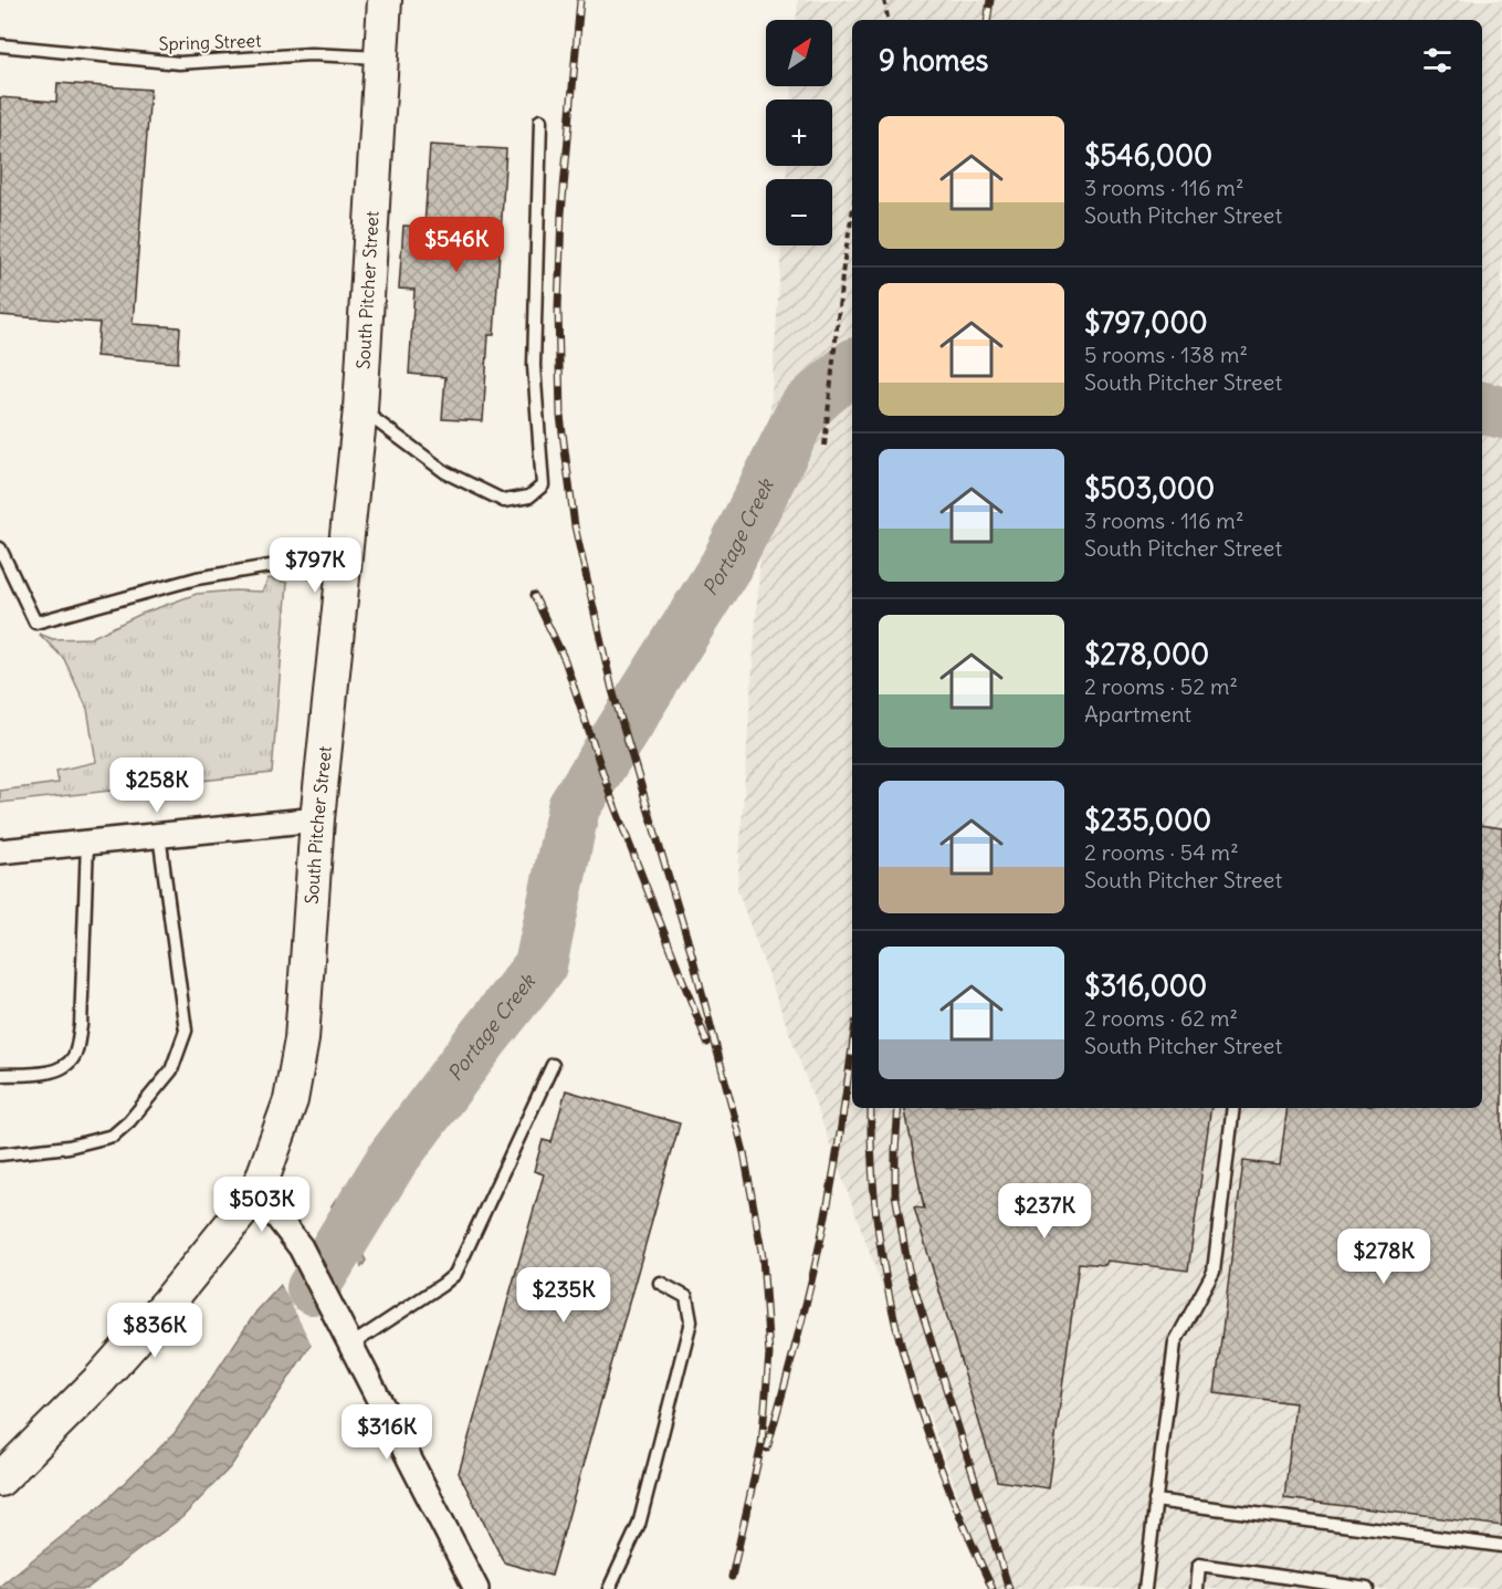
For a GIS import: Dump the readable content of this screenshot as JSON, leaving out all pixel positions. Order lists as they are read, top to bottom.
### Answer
{
  "streets": {
    "main road": ["South Pitcher Street"],
    "lane": ["Spring Street"]
  },
  "crossings": [
    ["Spring Street", "South Pitcher Street"]
  ],
  "water": ["Portage Creek"],
  "north": "top right",
  "page": {
    "map_buttons": ["+", "−"],
    "heading": "9 homes",
    "list": [
      {
        "name": "$546,000",
        "note": "3 rooms · 116 m² · South Pitcher Street"
      },
      {
        "name": "$797,000",
        "note": "5 rooms · 138 m² · South Pitcher Street"
      },
      {
        "name": "$503,000",
        "note": "3 rooms · 116 m² · South Pitcher Street"
      },
      {
        "name": "$278,000",
        "note": "2 rooms · 52 m² · Apartment"
      },
      {
        "name": "$235,000",
        "note": "2 rooms · 54 m² · South Pitcher Street"
      },
      {
        "name": "$316,000",
        "note": "2 rooms · 62 m² · South Pitcher Street"
      }
    ],
    "price": [
      "$546K",
      "$797K",
      "$258K",
      "$503K",
      "$237K",
      "$278K",
      "$235K",
      "$836K",
      "$316K"
    ]
  }
}
